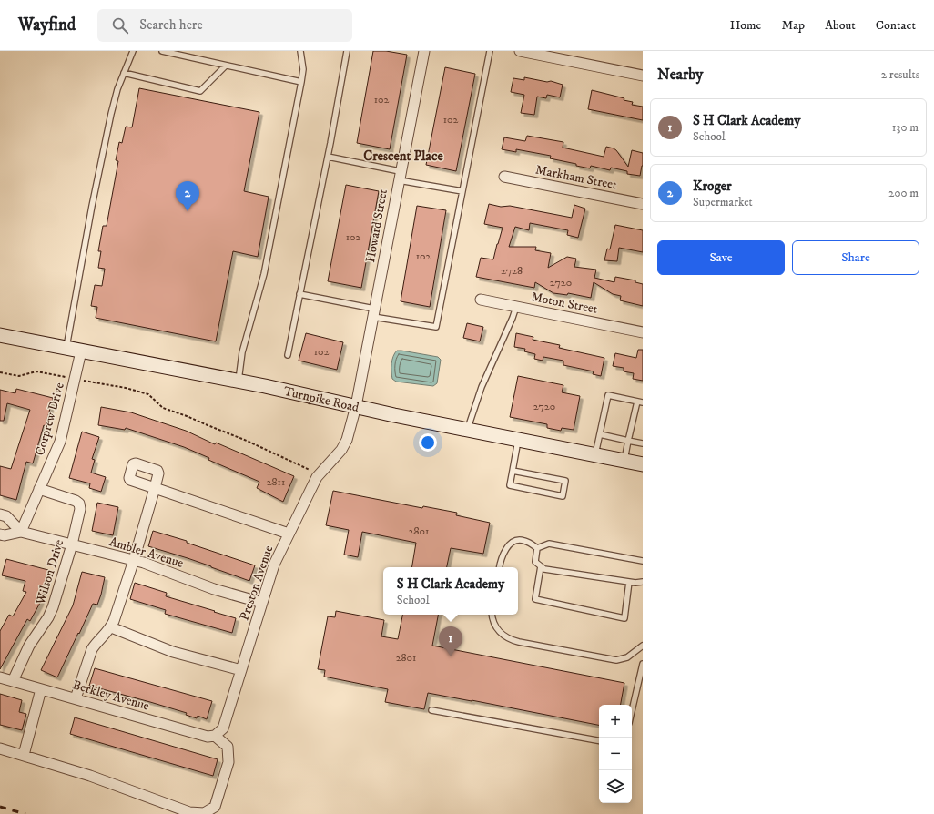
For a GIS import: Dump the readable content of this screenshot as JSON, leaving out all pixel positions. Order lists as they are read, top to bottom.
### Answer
{
  "streets": {
    "main road": ["Turnpike Road"],
    "street": [
      "Markham Street",
      "Howard Street",
      "Moton Street",
      "Corprew Drive",
      "Ambler Avenue",
      "Wilson Drive",
      "Preston Avenue",
      "Berkley Avenue"
    ]
  },
  "crossings": [
    ["Howard Street", "Turnpike Road"],
    ["Howard Street", "Preston Avenue"],
    ["Turnpike Road", "Corprew Drive"],
    ["Turnpike Road", "Preston Avenue"],
    ["Corprew Drive", "Ambler Avenue"],
    ["Corprew Drive", "Wilson Drive"],
    ["Ambler Avenue", "Wilson Drive"],
    ["Ambler Avenue", "Preston Avenue"],
    ["Wilson Drive", "Berkley Avenue"],
    ["Preston Avenue", "Berkley Avenue"]
  ],
  "districts": ["Crescent Place"],
  "house_numbers": [
    "102",
    "102",
    "102",
    "102",
    "2728",
    "2720",
    "102",
    "2720",
    "2811",
    "2801",
    "2801"
  ],
  "page": {
    "header": "Wayfind",
    "search": "Search here",
    "nav": [
      "Home",
      "Map",
      "About",
      "Contact"
    ],
    "heading": ["Nearby", "2 results"],
    "list": [
      {
        "mark": "1",
        "name": "S H Clark Academy",
        "note": "School",
        "value": "130 m"
      },
      {
        "mark": "2",
        "name": "Kroger",
        "note": "Supermarket",
        "value": "200 m"
      }
    ],
    "pins": ["2", "1"],
    "buttons": ["Save", "Share"],
    "popup": ["S H Clark Academy", "School"],
    "map_buttons": ["+", "−"]
  }
}
